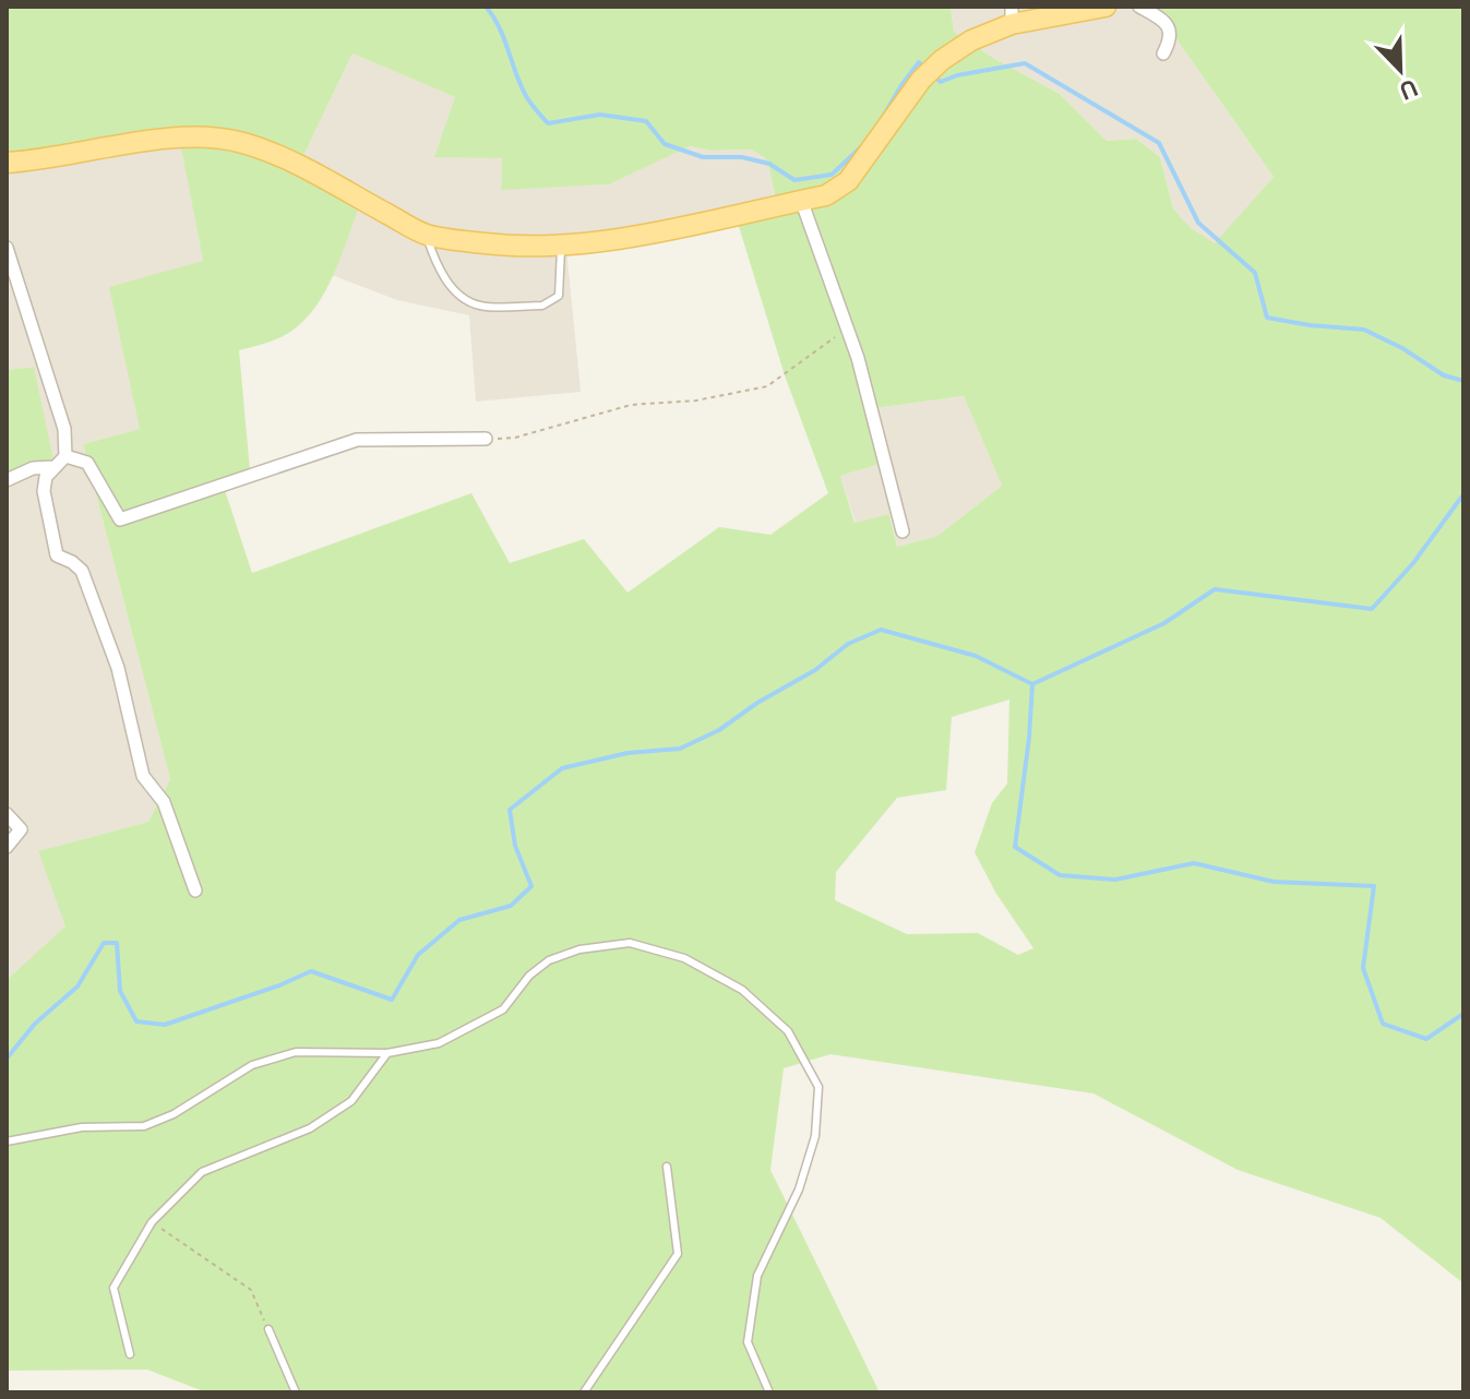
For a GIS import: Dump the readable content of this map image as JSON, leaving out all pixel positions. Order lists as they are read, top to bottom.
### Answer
{
  "north": "bottom right"
}
